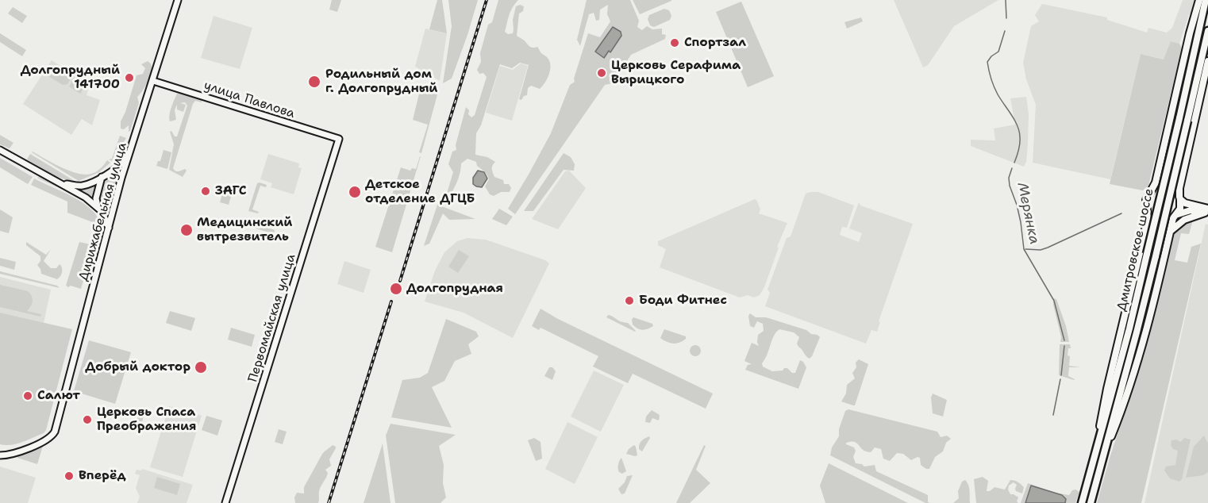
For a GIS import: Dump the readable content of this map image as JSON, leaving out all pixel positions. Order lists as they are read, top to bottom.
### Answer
{
  "streets": {
    "highway": ["Дмитровское шоссе"],
    "main road": ["улица Павлова", "Дирижабельная улица", "Первомайская улица"]
  },
  "crossings": [
    ["улица Павлова", "Дирижабельная улица"],
    ["улица Павлова", "Первомайская улица"]
  ],
  "water": ["Мерянка"],
  "places": [
    "Спортзал",
    "Церковь Серафима Вырицкого",
    "Долгопрудный 141700",
    "Родильный дом г. Долгопрудный",
    "ЗАГС",
    "Детское отделение ДГЦБ",
    "Медицинский вытрезвитель",
    "Долгопрудная",
    "Боди Фитнес",
    "Добрый доктор",
    "Салют",
    "Церковь Спаса Преображения",
    "Вперёд"
  ]
}
